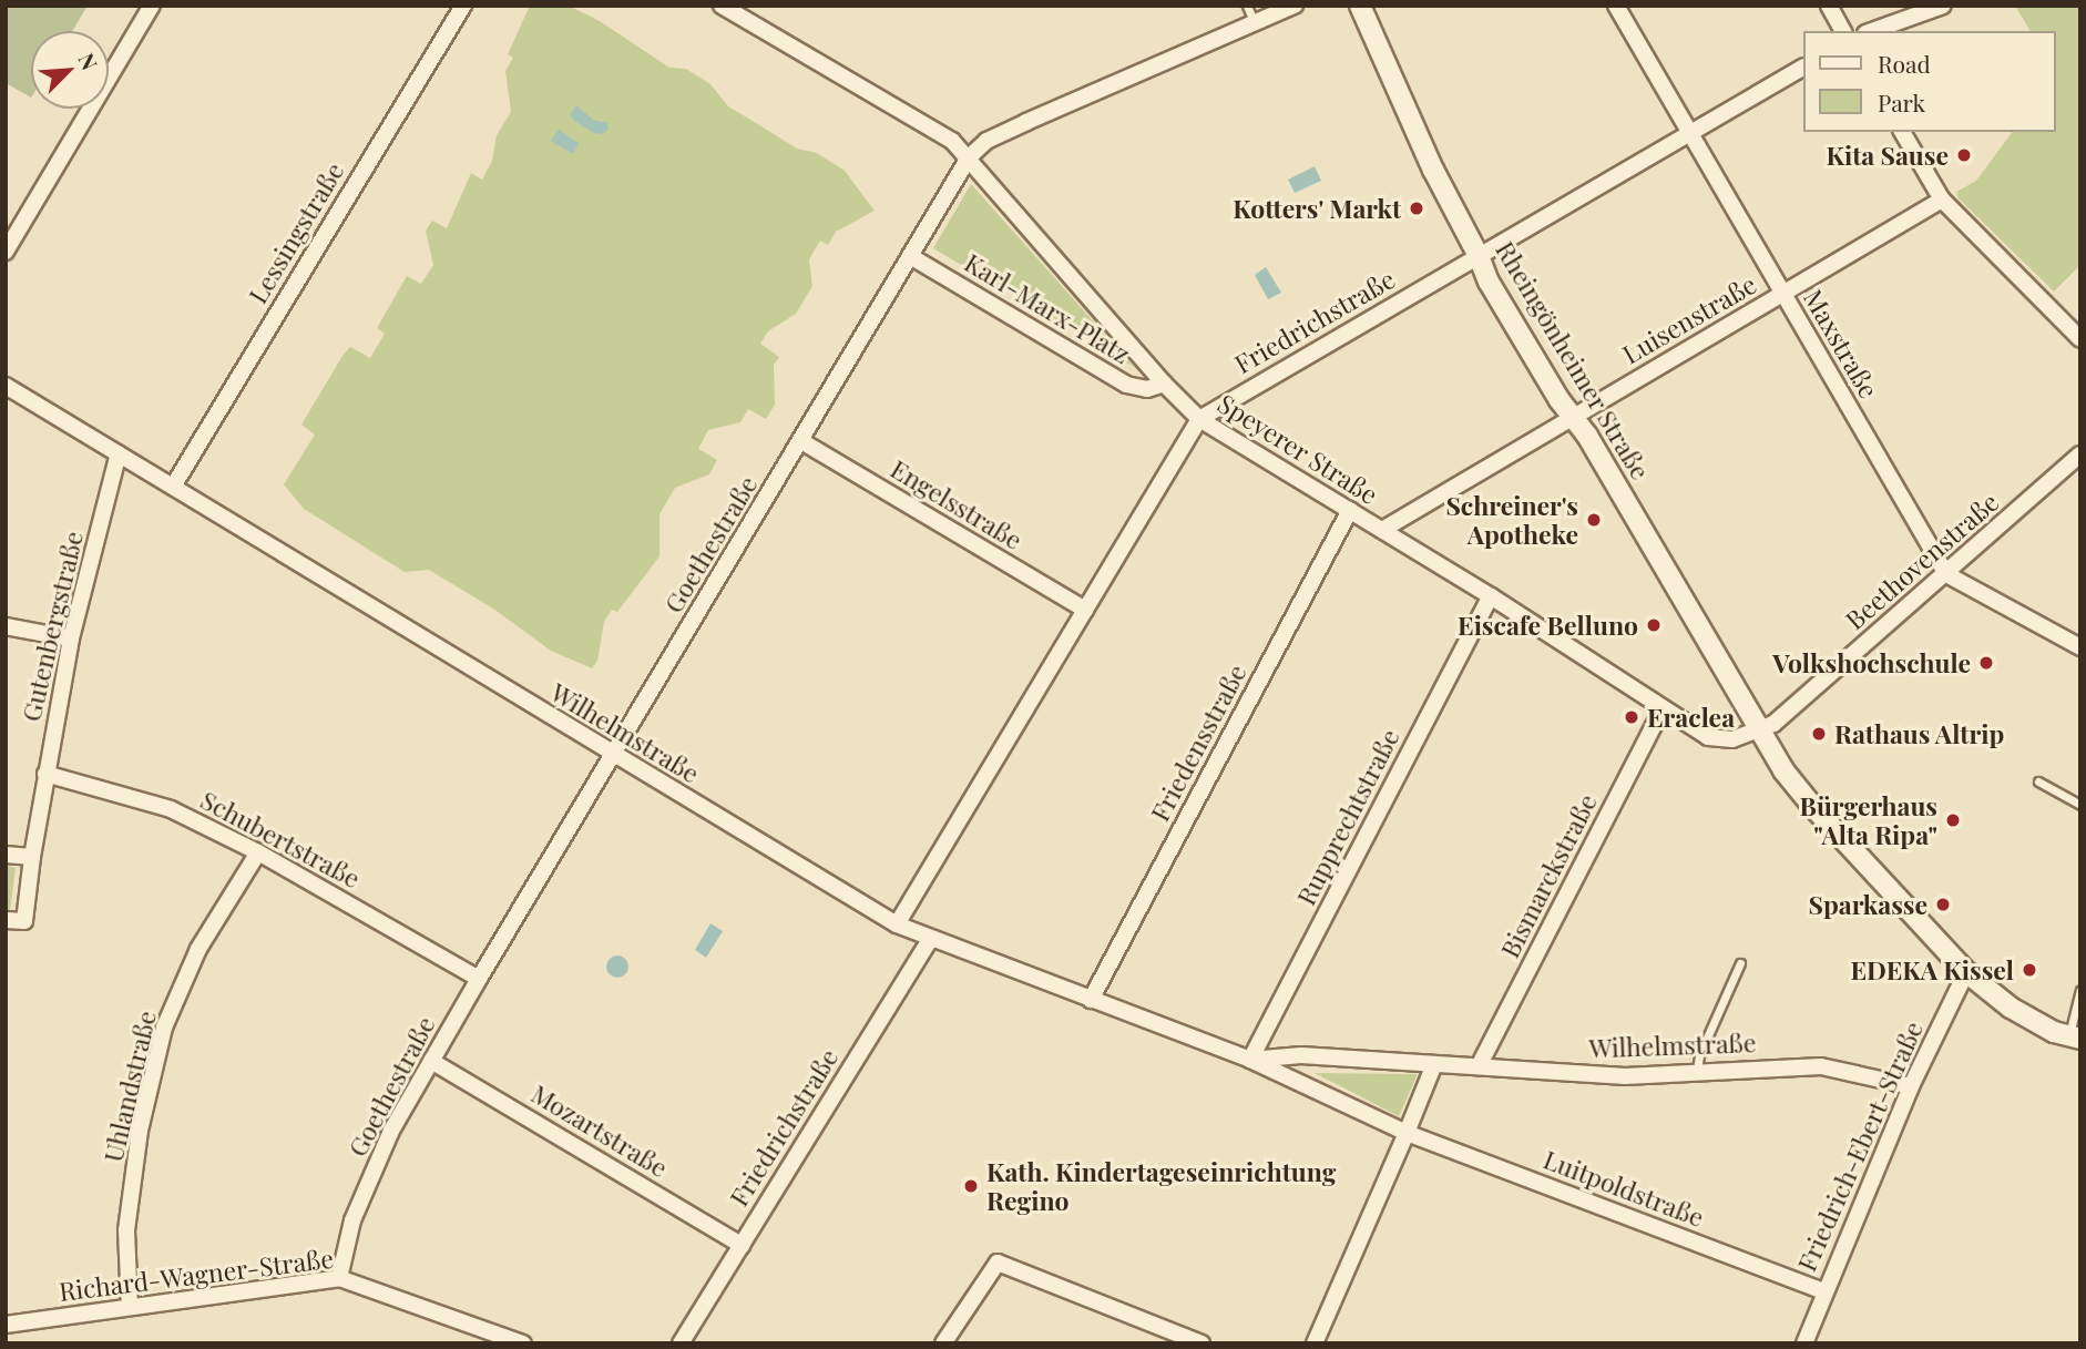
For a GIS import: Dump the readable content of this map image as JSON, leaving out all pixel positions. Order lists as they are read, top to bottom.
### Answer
{
  "streets": {
    "street": [
      "Lessingstraße",
      "Karl-Marx-Platz",
      "Luisenstraße",
      "Friedrichstraße",
      "Maxstraße",
      "Rheingönheimer Straße",
      "Speyerer Straße",
      "Engelsstraße",
      "Goethestraße",
      "Beethovenstraße",
      "Gutenbergstraße",
      "Wilhelmstraße",
      "Friedensstraße",
      "Rupprechtstraße",
      "Schubertstraße",
      "Bismarckstraße",
      "Uhlandstraße",
      "Mozartstraße",
      "Friedrich-Ebert-Straße",
      "Luitpoldstraße",
      "Richard-Wagner-Straße"
    ]
  },
  "crossings": [
    ["Lessingstraße", "Wilhelmstraße"],
    ["Karl-Marx-Platz", "Speyerer Straße"],
    ["Karl-Marx-Platz", "Goethestraße"],
    ["Luisenstraße", "Maxstraße"],
    ["Luisenstraße", "Rheingönheimer Straße"],
    ["Luisenstraße", "Speyerer Straße"],
    ["Friedrichstraße", "Maxstraße"],
    ["Friedrichstraße", "Rheingönheimer Straße"],
    ["Friedrichstraße", "Speyerer Straße"],
    ["Friedrichstraße", "Engelsstraße"],
    ["Friedrichstraße", "Wilhelmstraße"],
    ["Friedrichstraße", "Mozartstraße"],
    ["Maxstraße", "Beethovenstraße"],
    ["Rheingönheimer Straße", "Speyerer Straße"],
    ["Rheingönheimer Straße", "Beethovenstraße"],
    ["Rheingönheimer Straße", "Friedrich-Ebert-Straße"],
    ["Speyerer Straße", "Goethestraße"],
    ["Speyerer Straße", "Beethovenstraße"],
    ["Speyerer Straße", "Friedensstraße"],
    ["Speyerer Straße", "Rupprechtstraße"],
    ["Speyerer Straße", "Bismarckstraße"],
    ["Engelsstraße", "Goethestraße"],
    ["Goethestraße", "Wilhelmstraße"],
    ["Goethestraße", "Schubertstraße"],
    ["Goethestraße", "Mozartstraße"],
    ["Goethestraße", "Richard-Wagner-Straße"],
    ["Gutenbergstraße", "Wilhelmstraße"],
    ["Gutenbergstraße", "Schubertstraße"],
    ["Wilhelmstraße", "Friedensstraße"],
    ["Wilhelmstraße", "Rupprechtstraße"],
    ["Wilhelmstraße", "Bismarckstraße"],
    ["Wilhelmstraße", "Friedrich-Ebert-Straße"],
    ["Wilhelmstraße", "Luitpoldstraße"],
    ["Schubertstraße", "Uhlandstraße"],
    ["Uhlandstraße", "Richard-Wagner-Straße"],
    ["Friedrich-Ebert-Straße", "Luitpoldstraße"]
  ],
  "places": [
    "Kita Sause",
    "Kotters' Markt",
    "Schreiner's Apotheke",
    "Eiscafe Belluno",
    "Volkshochschule",
    "Eraclea",
    "Rathaus Altrip",
    "Bürgerhaus \"Alta Ripa\"",
    "Sparkasse",
    "EDEKA Kissel",
    "Kath. Kindertageseinrichtung Regino"
  ],
  "legend": ["Road", "Park"],
  "north": "top right"
}
